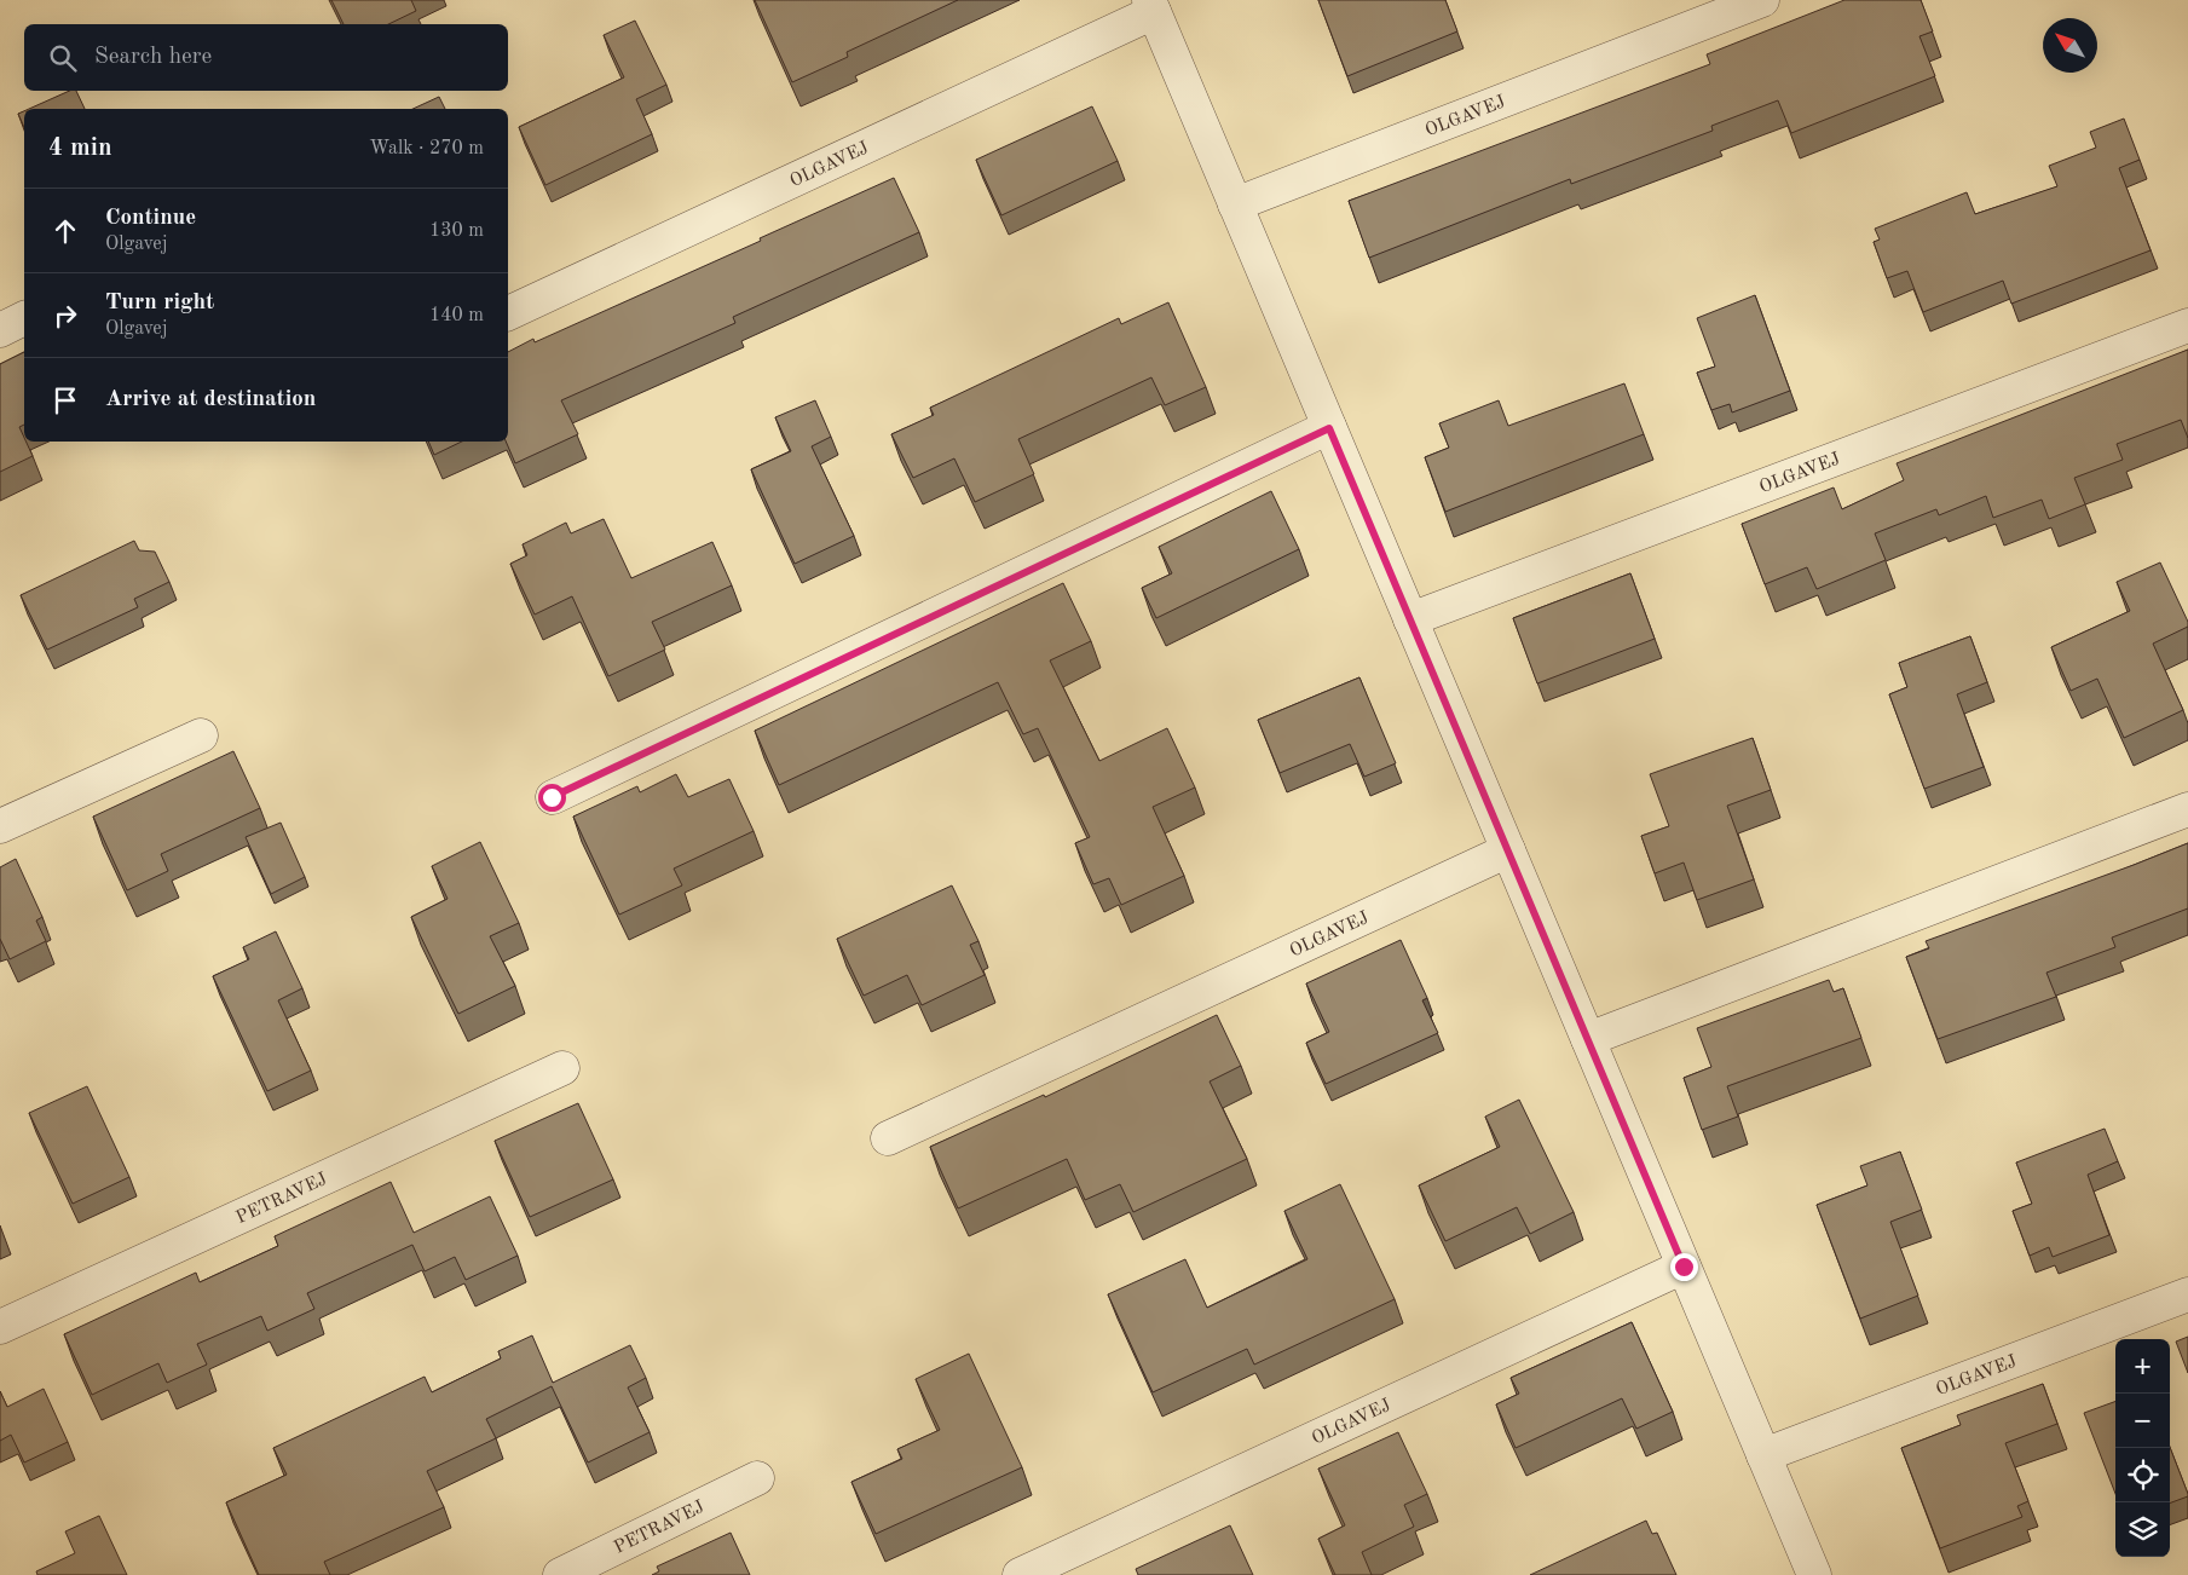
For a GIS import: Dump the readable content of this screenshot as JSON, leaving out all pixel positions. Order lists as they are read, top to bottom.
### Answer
{
  "streets": {
    "street": ["OLGAVEJ", "PETRAVEJ"]
  },
  "north": "top left",
  "page": {
    "search": "Search here",
    "heading": ["4 min", "Walk · 270 m"],
    "list": [
      ["Continue", "Olgavej", "130 m"],
      ["Turn right", "Olgavej", "140 m"],
      "Arrive at destination"
    ],
    "map_buttons": ["+", "−"]
  }
}
